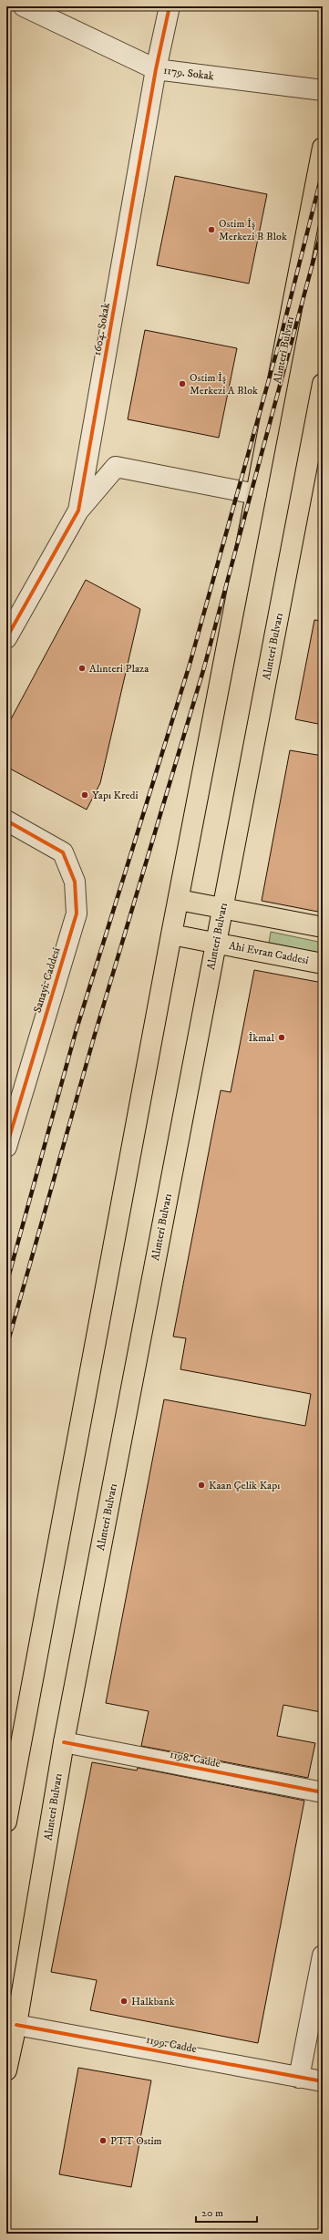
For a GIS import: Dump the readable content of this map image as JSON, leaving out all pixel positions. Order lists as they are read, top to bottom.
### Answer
{
  "streets": {
    "main road": ["Alınteri Bulvarı", "Ahi Evran Caddesi"],
    "street": [
      "1179. Sokak",
      "1604. Sokak",
      "Sanayi. Caddesi",
      "1198. Cadde",
      "1199. Cadde"
    ]
  },
  "crossings": [
    ["1179. Sokak", "1604. Sokak"],
    ["Alınteri Bulvarı", "Ahi Evran Caddesi"],
    ["Alınteri Bulvarı", "1198. Cadde"],
    ["Alınteri Bulvarı", "1199. Cadde"]
  ],
  "places": [
    "Ostim İş Merkezi B Blok",
    "Ostim İş Merkezi A Blok",
    "Alınteri Plaza",
    "Yapı Kredi",
    "İkmal",
    "Kaan Çelik Kapı",
    "Halkbank",
    "PTT Ostim"
  ],
  "scale_bar": "20 m"
}
